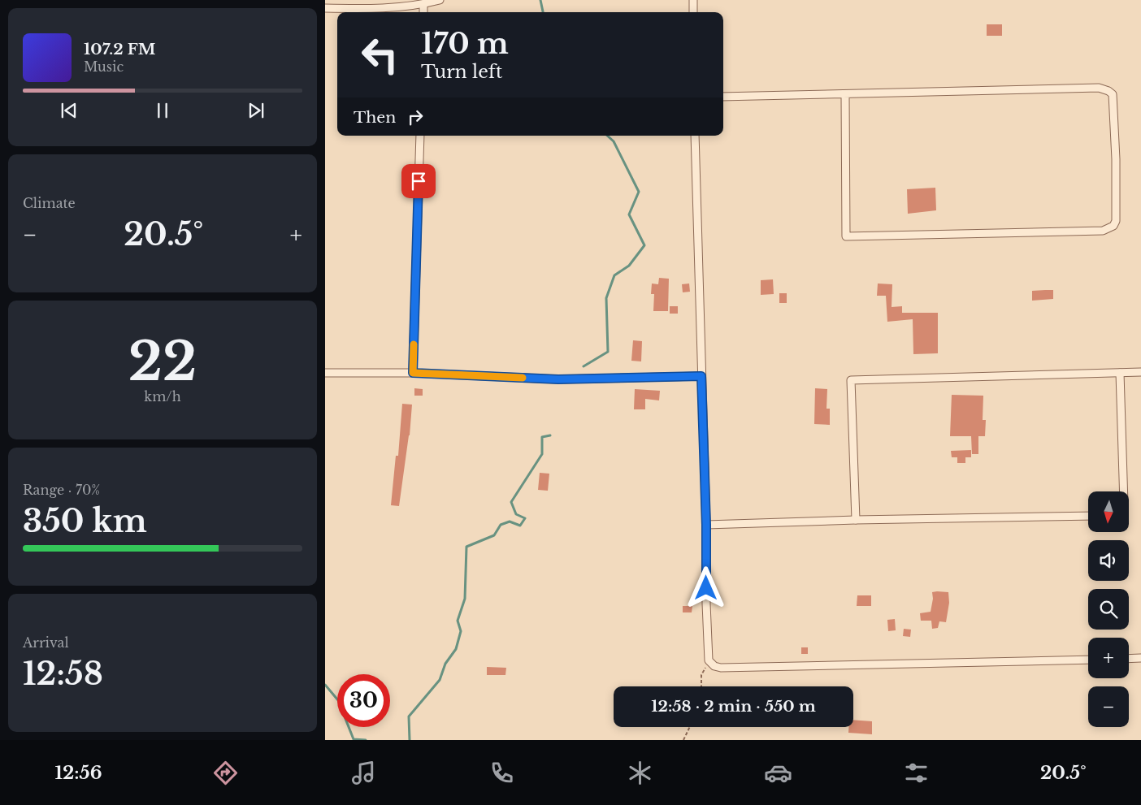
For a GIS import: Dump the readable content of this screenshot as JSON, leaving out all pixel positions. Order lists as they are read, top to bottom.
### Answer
{
  "north": "bottom",
  "page": {
    "turn": ["170 m", "Turn left"],
    "song": ["107.2 FM", "Music"],
    "then": "Then",
    "tile": [
      "Climate",
      ["22", "km/h"],
      ["Range · 70%", "350 km"],
      ["Arrival", "12:58"]
    ],
    "heat": ["−", "20.5°", "+"],
    "map_buttons": ["+", "−"],
    "limit": "30",
    "trip": "12:58 · 2 min · 550 m",
    "tabs": ["12:56", "20.5°"]
  }
}
